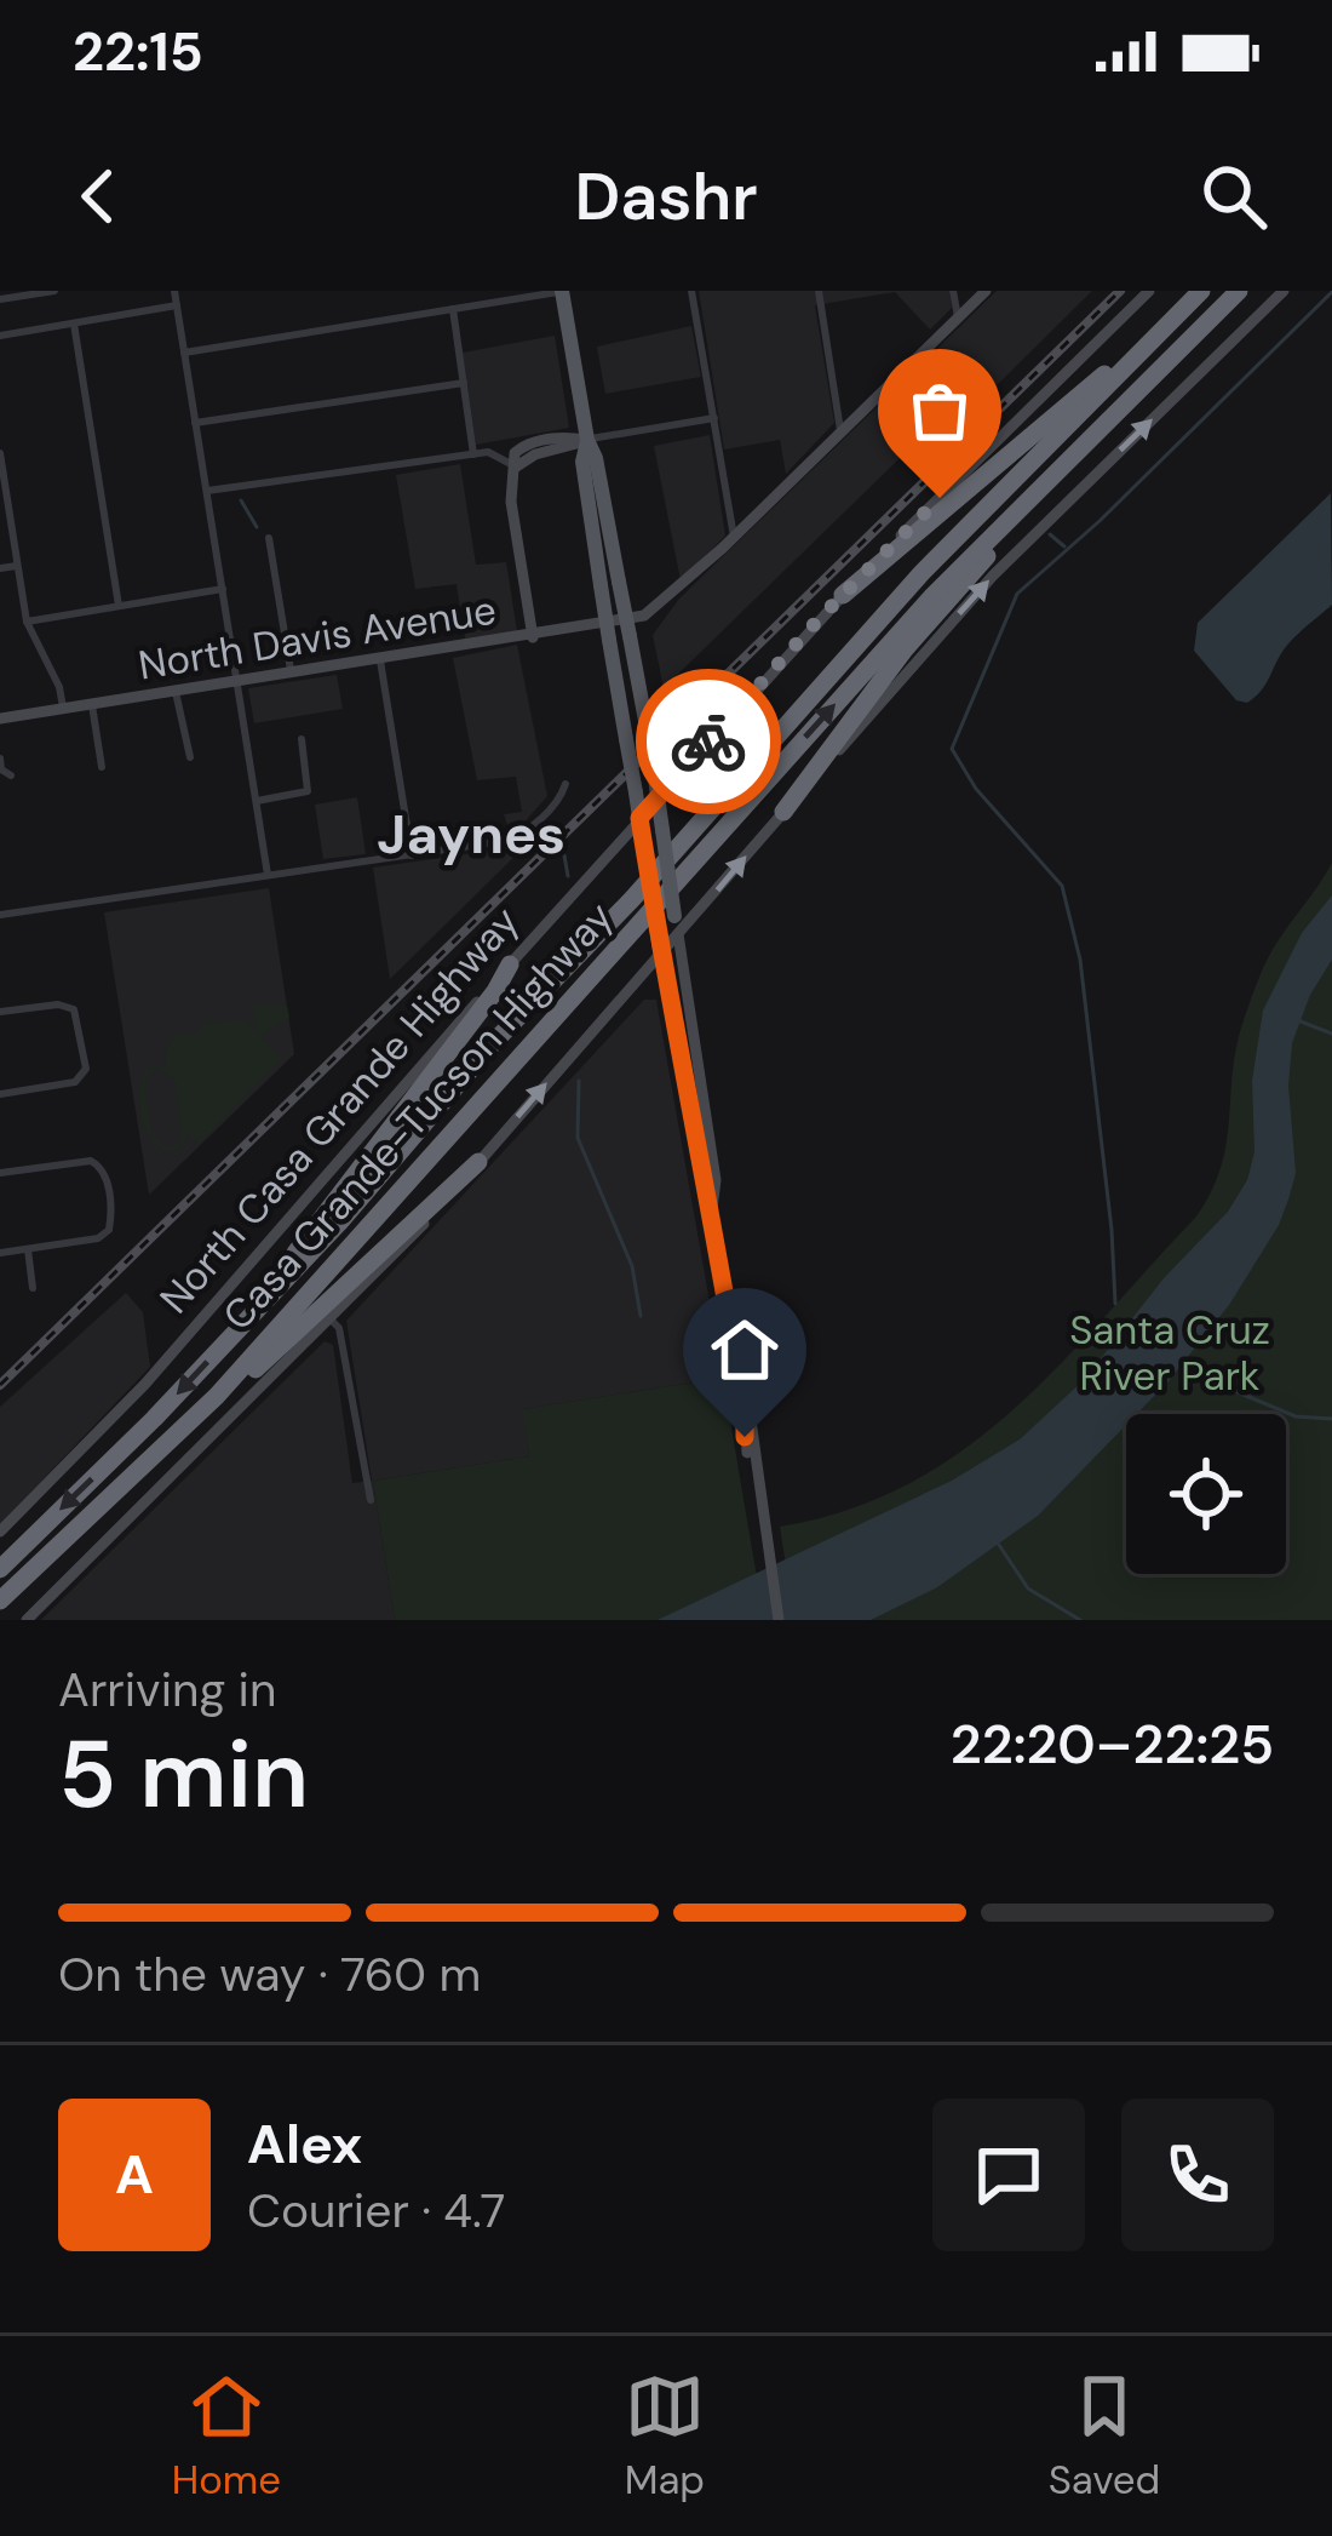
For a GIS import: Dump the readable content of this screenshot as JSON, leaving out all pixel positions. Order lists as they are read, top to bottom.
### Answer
{
  "streets": {
    "highway": ["Casa Grande-Tucson Highway"],
    "main road": ["North Davis Avenue", "North Casa Grande Highway"]
  },
  "districts": ["Jaynes"],
  "parks": ["Santa Cruz River Park"],
  "page": {
    "status": "22:15",
    "header": "Dashr",
    "heading": ["5 min", "Arriving in", "22:20–22:25"],
    "panel": ["Alex", "Courier · 4.7"],
    "bar": "On the way · 760 m",
    "round": "A",
    "tabs": ["Home", "Map", "Saved"]
  }
}
